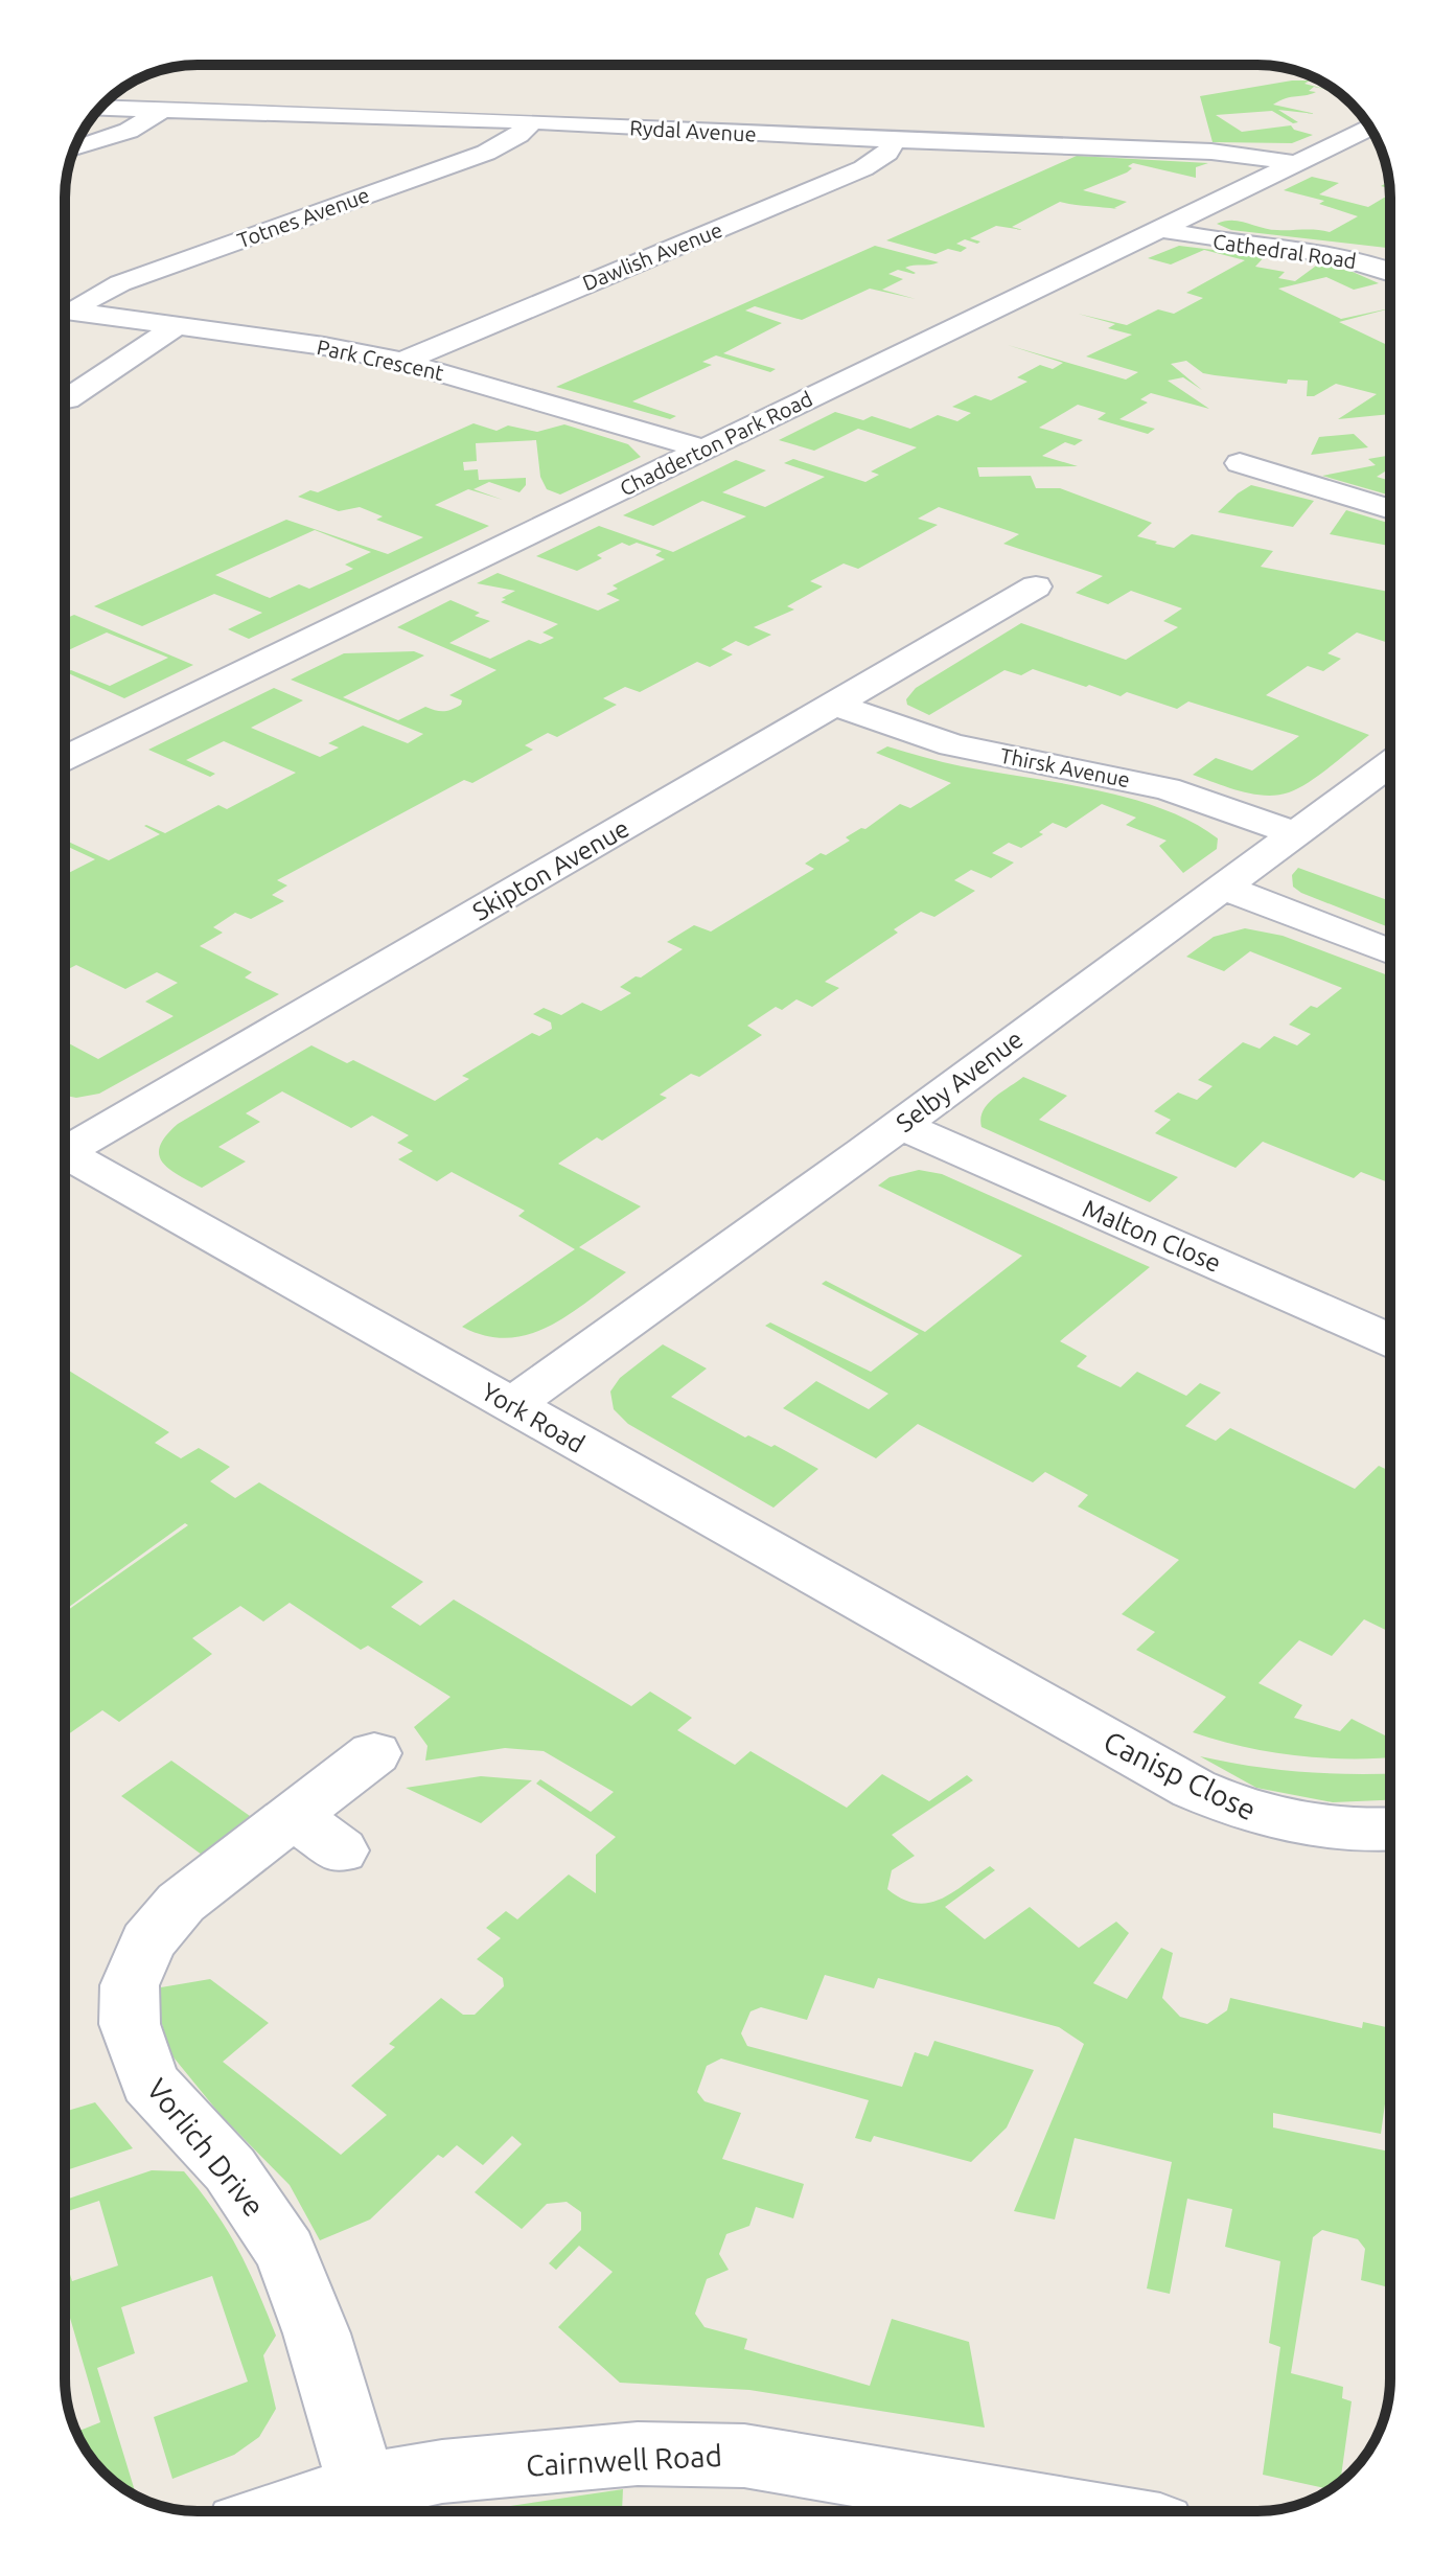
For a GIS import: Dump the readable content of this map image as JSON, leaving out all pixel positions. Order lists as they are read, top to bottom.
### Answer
{
  "streets": {
    "street": [
      "Rydal Avenue",
      "Totnes Avenue",
      "Cathedral Road",
      "Dawlish Avenue",
      "Park Crescent",
      "Chadderton Park Road",
      "Thirsk Avenue",
      "Skipton Avenue",
      "Selby Avenue",
      "Malton Close",
      "York Road",
      "Canisp Close",
      "Vorlich Drive",
      "Cairnwell Road"
    ]
  },
  "crossings": [
    ["Rydal Avenue", "Totnes Avenue"],
    ["Rydal Avenue", "Dawlish Avenue"],
    ["Rydal Avenue", "Chadderton Park Road"],
    ["Cathedral Road", "Chadderton Park Road"],
    ["Dawlish Avenue", "Park Crescent"],
    ["Park Crescent", "Chadderton Park Road"],
    ["Thirsk Avenue", "Skipton Avenue"],
    ["Thirsk Avenue", "Selby Avenue"],
    ["Selby Avenue", "Malton Close"],
    ["Selby Avenue", "York Road"],
    ["York Road", "Canisp Close"],
    ["Vorlich Drive", "Cairnwell Road"]
  ]
}
